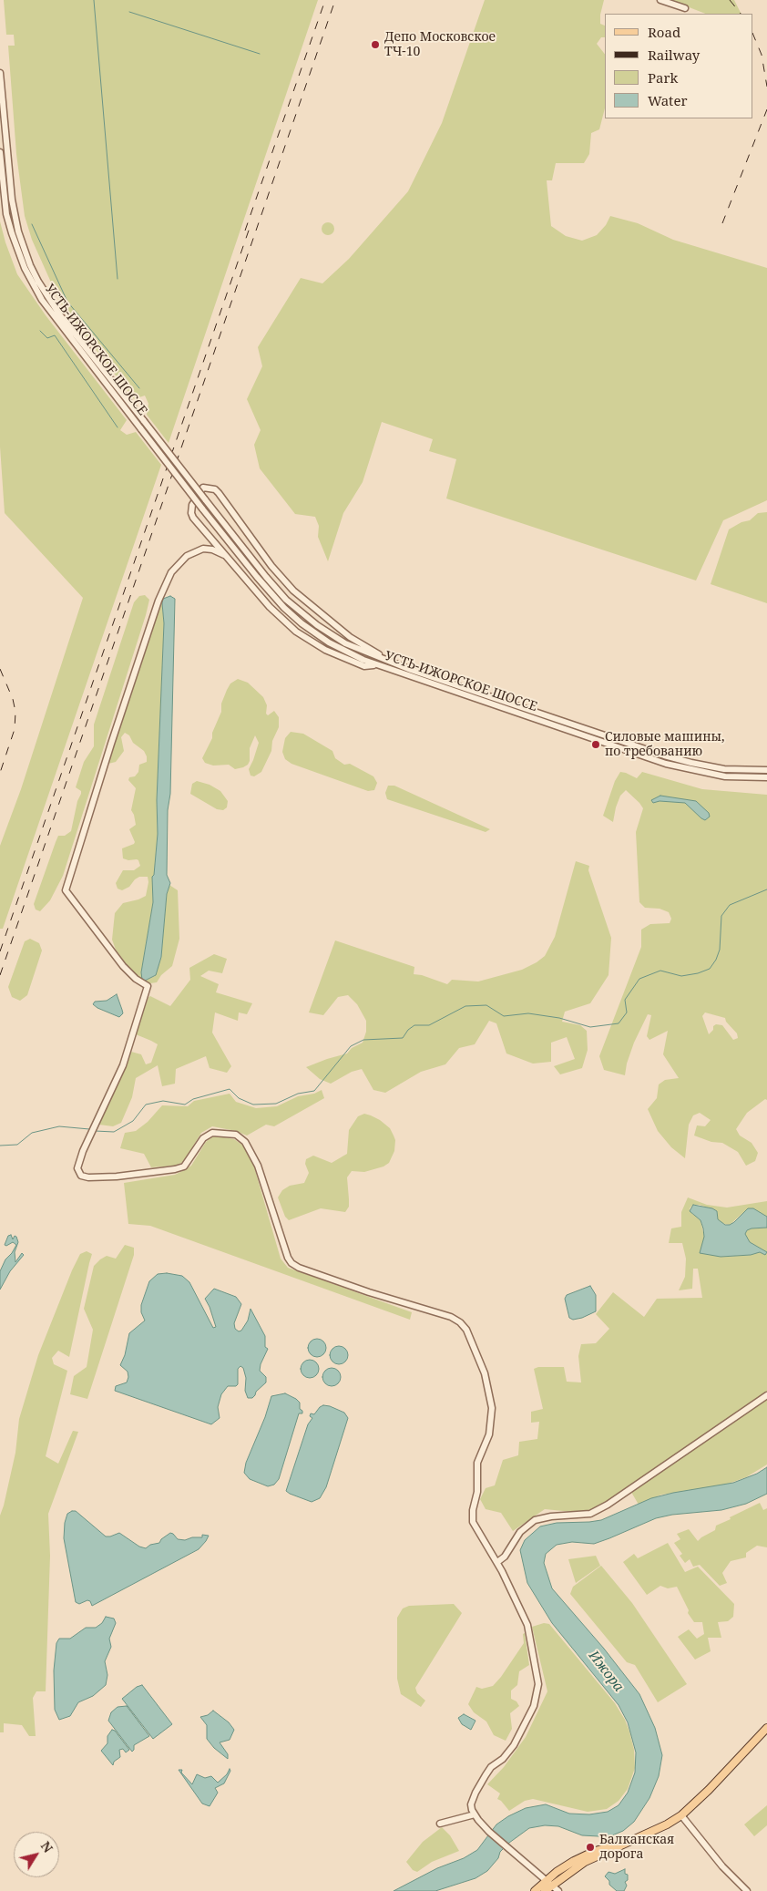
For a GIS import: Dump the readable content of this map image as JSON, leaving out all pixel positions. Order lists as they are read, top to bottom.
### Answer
{
  "streets": {
    "street": ["УСТЬ-ИЖОРСКОЕ ШОССЕ"]
  },
  "water": ["Ижора"],
  "places": ["Депо Московское ТЧ-10", "Силовые машины, по требованию", "Балканская дорога"],
  "legend": [
    "Road",
    "Railway",
    "Park",
    "Water"
  ],
  "north": "top right"
}
